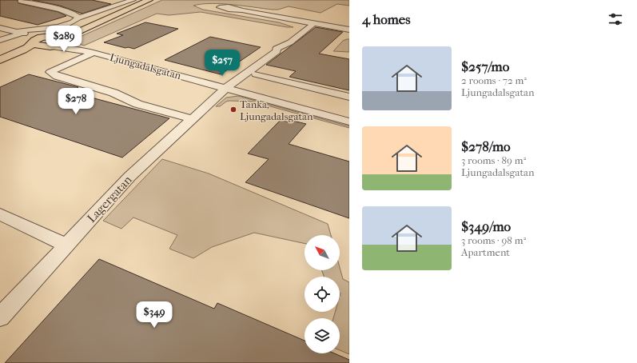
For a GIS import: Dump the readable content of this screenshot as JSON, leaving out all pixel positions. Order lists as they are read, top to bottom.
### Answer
{
  "streets": {
    "street": ["Ljungadalsgatan", "Lagergatan"]
  },
  "crossings": [
    ["Ljungadalsgatan", "Lagergatan"]
  ],
  "places": ["Tanka, Ljungadalsgatan"],
  "north": "top left",
  "page": {
    "heading": "4 homes",
    "price": [
      "$289",
      "$257",
      "$278",
      "$349"
    ],
    "list": [
      {
        "name": "$257/mo",
        "note": "2 rooms · 72 m² · Ljungadalsgatan"
      },
      {
        "name": "$278/mo",
        "note": "3 rooms · 89 m² · Ljungadalsgatan"
      },
      {
        "name": "$349/mo",
        "note": "3 rooms · 98 m² · Apartment"
      }
    ]
  }
}
